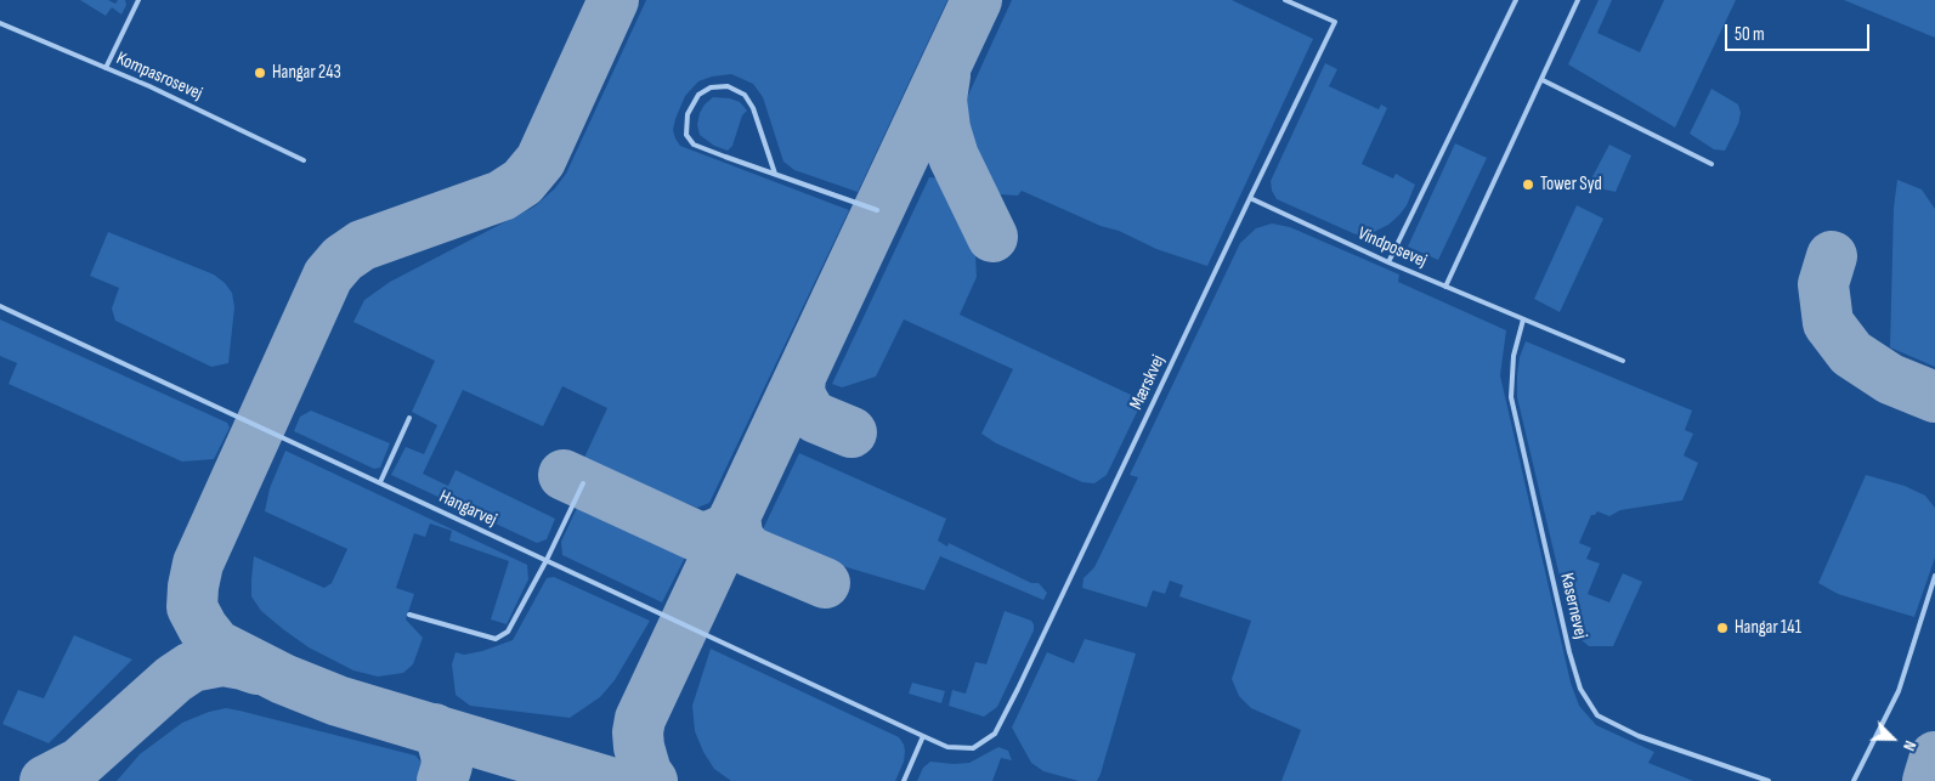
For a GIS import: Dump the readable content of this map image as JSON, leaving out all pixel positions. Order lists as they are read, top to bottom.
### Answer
{
  "streets": {
    "lane": [
      "Kompasrosevej",
      "Vindposevej",
      "Mærskvej",
      "Hangarvej",
      "Kasernevej"
    ]
  },
  "crossings": [
    ["Vindposevej", "Mærskvej"],
    ["Vindposevej", "Kasernevej"],
    ["Mærskvej", "Hangarvej"]
  ],
  "places": ["Hangar 243", "Tower Syd", "Hangar 141"],
  "scale_bar": "50 m",
  "north": "bottom right"
}
